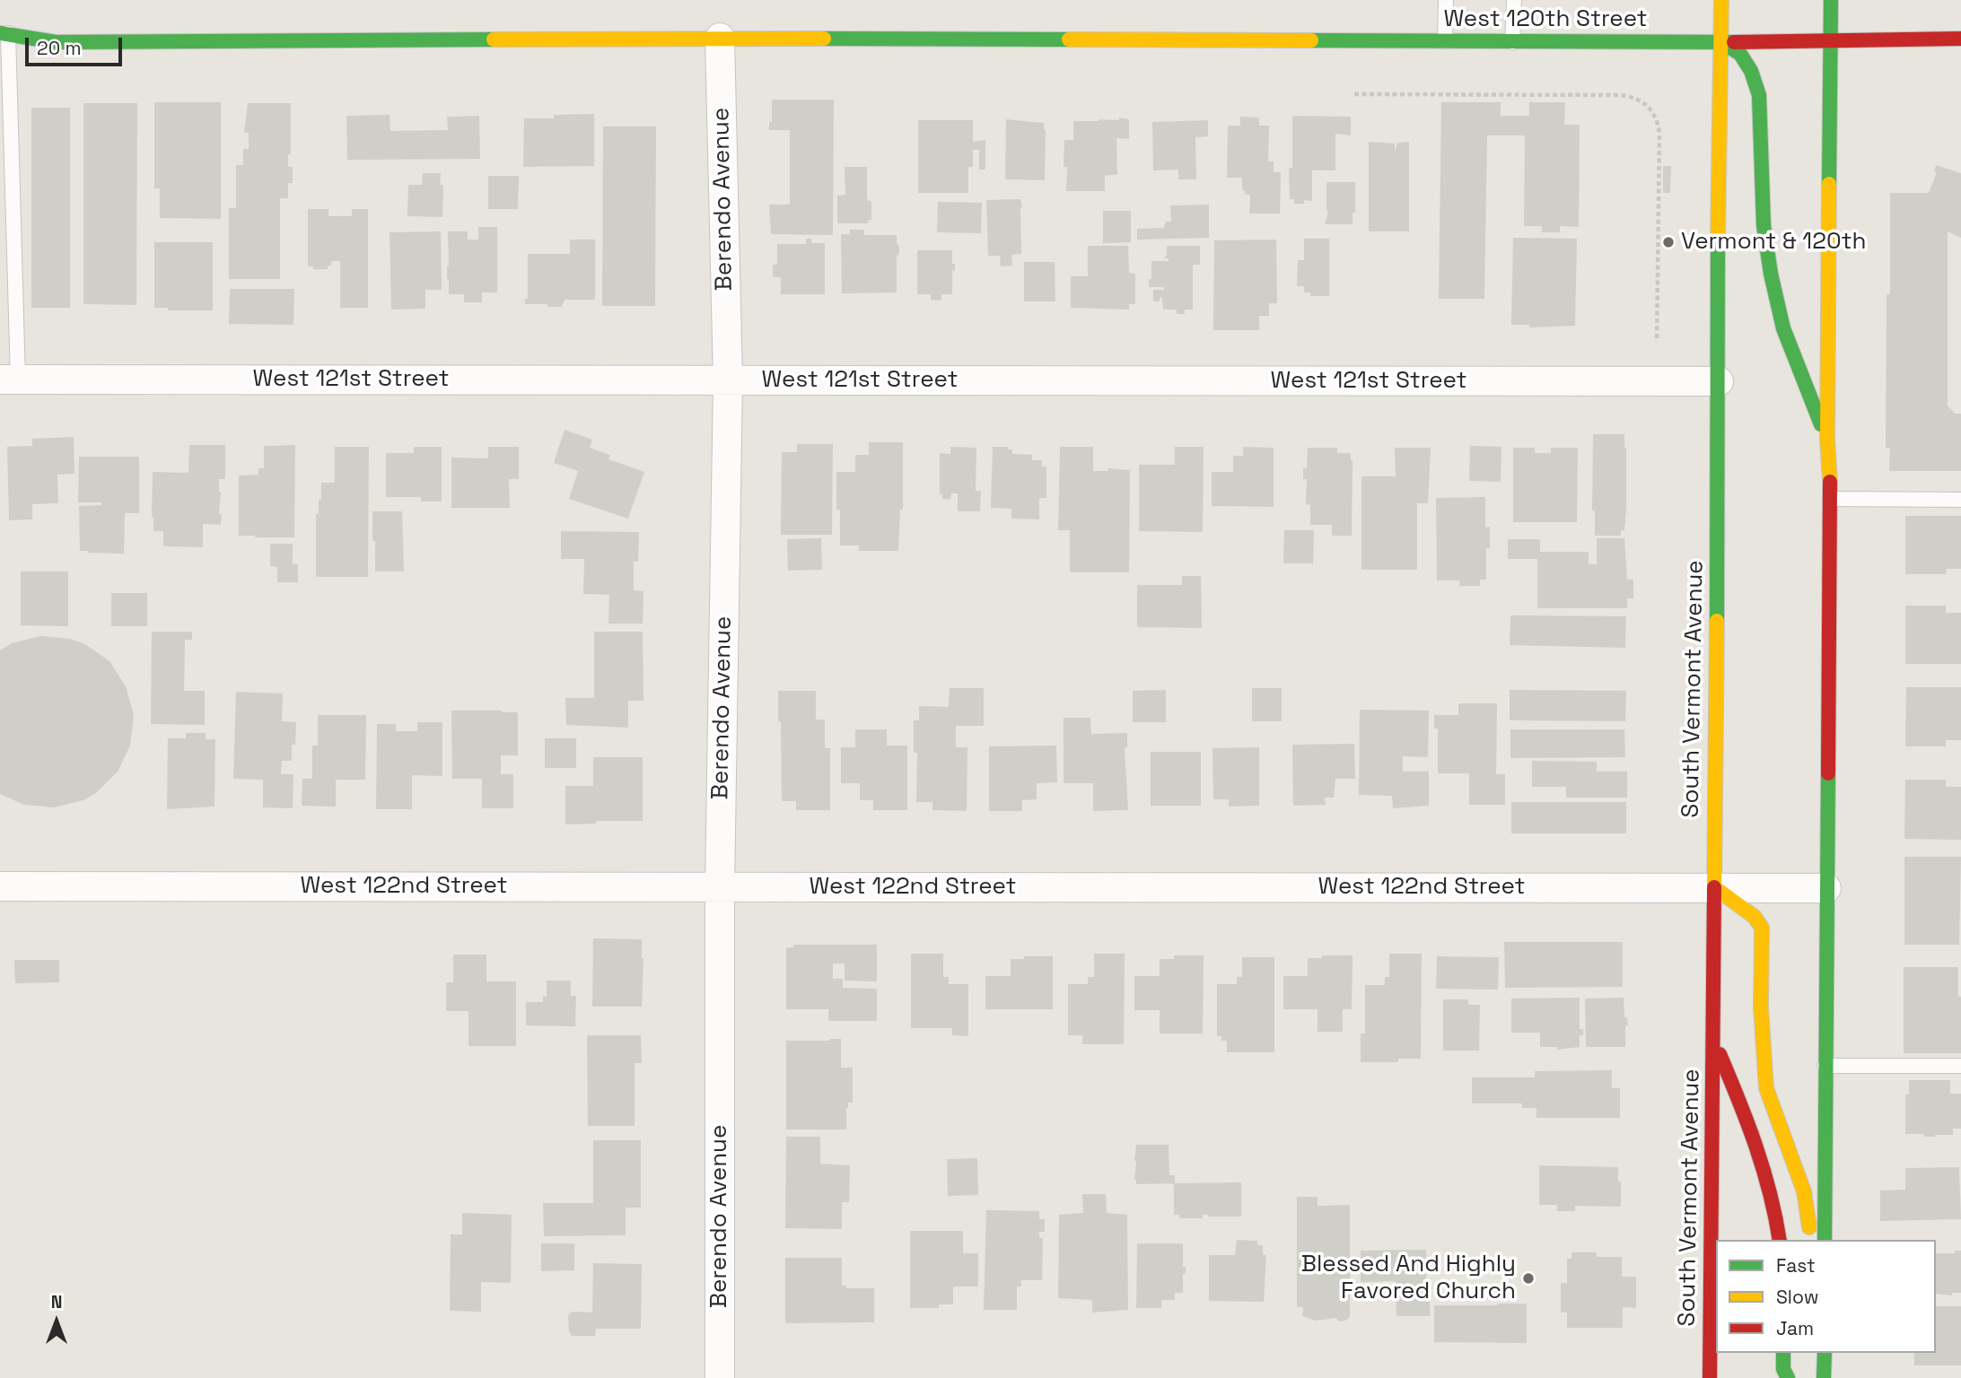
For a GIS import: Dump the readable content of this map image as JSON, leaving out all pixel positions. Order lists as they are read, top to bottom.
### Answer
{
  "streets": {
    "main road": ["West 120th Street", "South Vermont Avenue"],
    "street": ["Berendo Avenue", "West 121st Street", "West 122nd Street"]
  },
  "crossings": [
    ["West 120th Street", "Berendo Avenue"],
    ["West 120th Street", "South Vermont Avenue"],
    ["Berendo Avenue", "West 121st Street"],
    ["Berendo Avenue", "West 122nd Street"],
    ["West 121st Street", "South Vermont Avenue"],
    ["South Vermont Avenue", "West 122nd Street"]
  ],
  "places": ["Vermont & 120th", "Blessed And Highly Favored Church"],
  "legend": ["Fast", "Slow", "Jam"],
  "scale_bar": "20 m",
  "north": "top"
}
